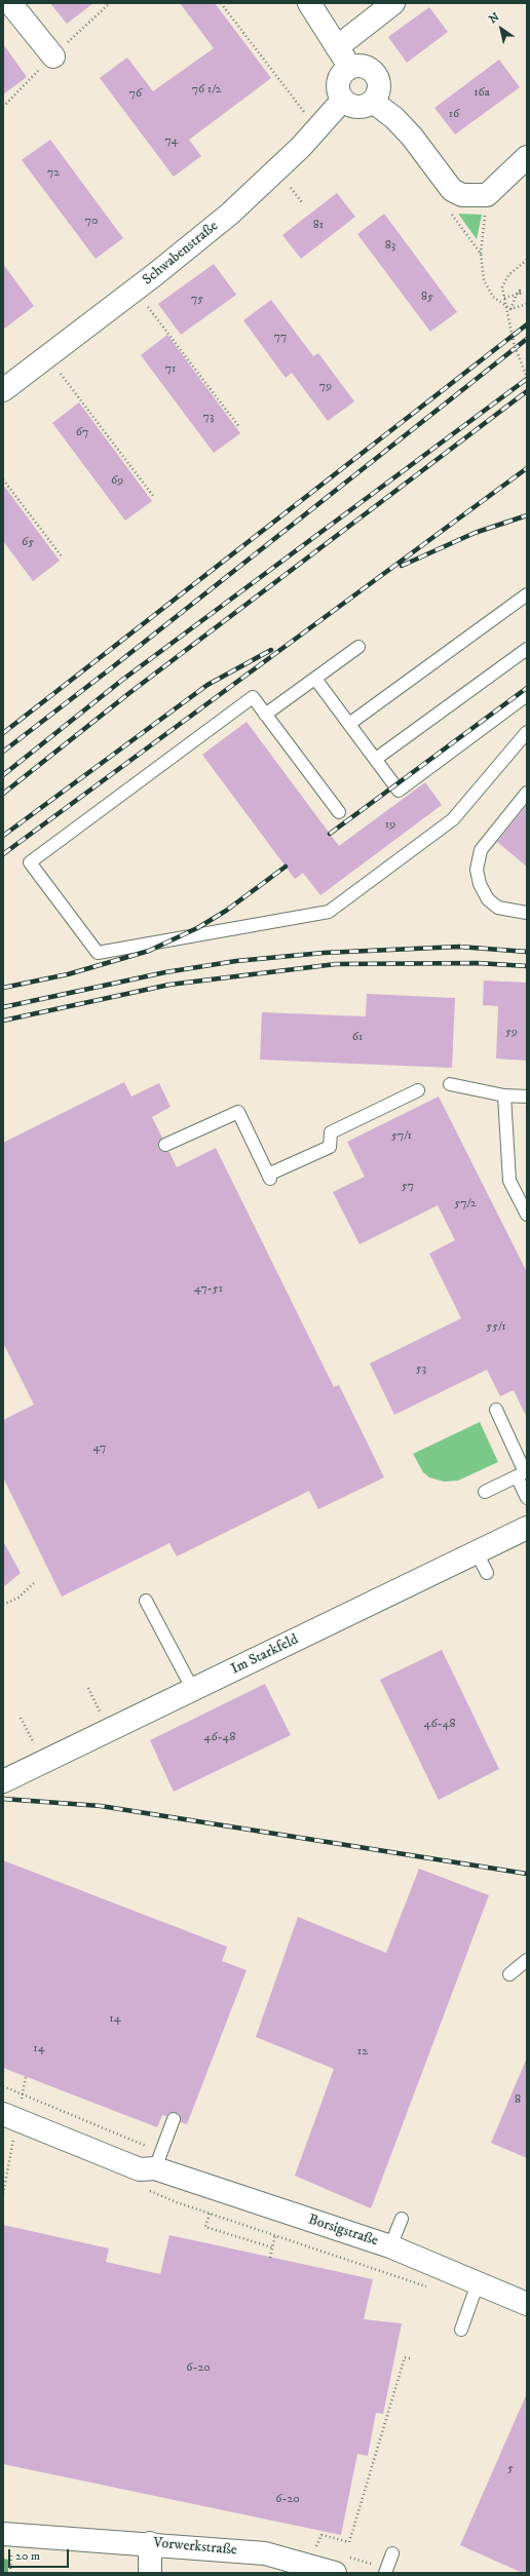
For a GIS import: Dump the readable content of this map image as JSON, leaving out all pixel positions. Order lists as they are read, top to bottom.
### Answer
{
  "streets": {
    "street": [
      "Schwabenstraße",
      "Im Starkfeld",
      "Borsigstraße",
      "Vorwerkstraße"
    ]
  },
  "house_numbers": [
    "76 1/2",
    "16a",
    "76",
    "16",
    "74",
    "72",
    "70",
    "81",
    "83",
    "85",
    "75",
    "77",
    "71",
    "79",
    "73",
    "67",
    "69",
    "65",
    "19",
    "59",
    "61",
    "57/1",
    "57",
    "57/2",
    "47-51",
    "55/1",
    "53",
    "47",
    "46-48",
    "46-48",
    "14",
    "14",
    "12",
    "8",
    "6-20",
    "5",
    "6-20"
  ],
  "scale_bar": "20 m",
  "north": "top left"
}
